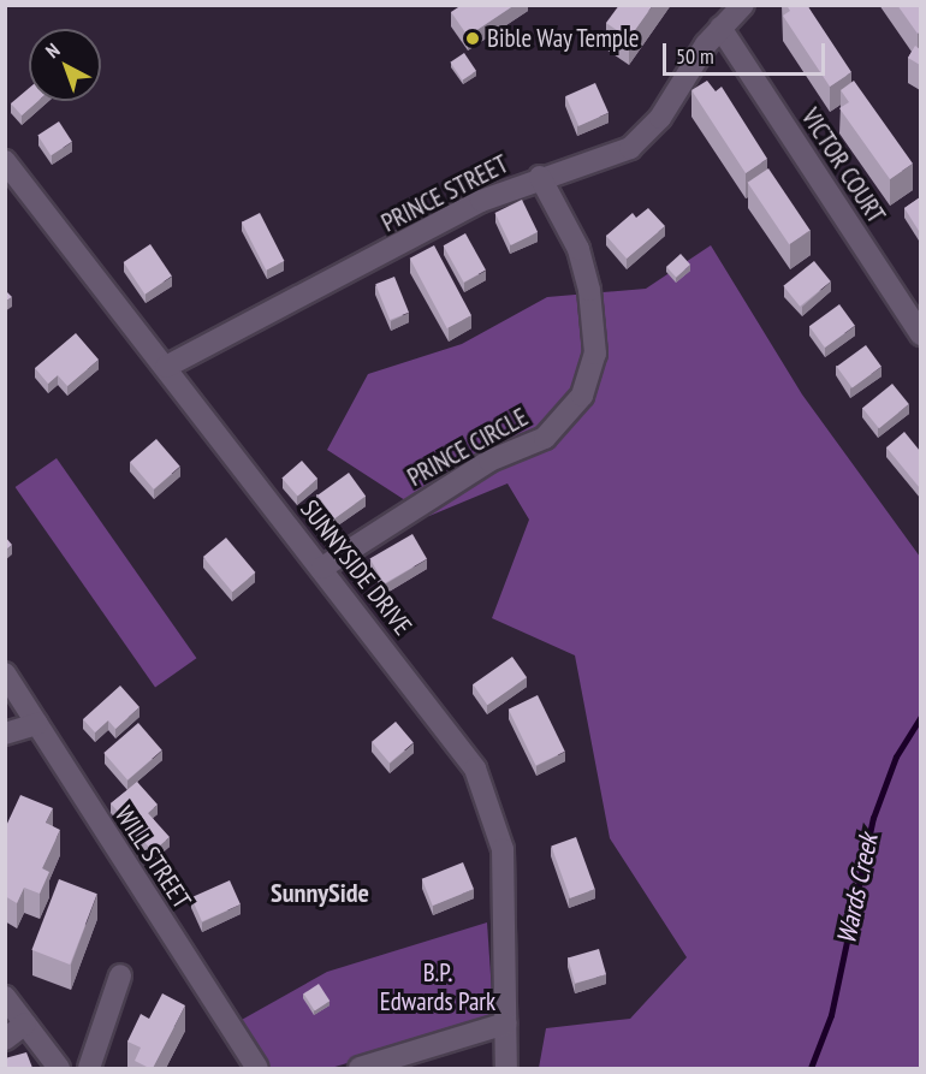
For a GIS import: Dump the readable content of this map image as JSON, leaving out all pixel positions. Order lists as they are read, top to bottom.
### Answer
{
  "streets": {
    "street": [
      "VICTOR COURT",
      "PRINCE STREET",
      "PRINCE CIRCLE",
      "SUNNYSIDE DRIVE",
      "WILL STREET"
    ]
  },
  "crossings": [
    ["VICTOR COURT", "PRINCE STREET"],
    ["PRINCE STREET", "PRINCE CIRCLE"],
    ["PRINCE STREET", "SUNNYSIDE DRIVE"],
    ["PRINCE CIRCLE", "SUNNYSIDE DRIVE"]
  ],
  "districts": ["SunnySide"],
  "water": ["Wards Creek"],
  "parks": ["B.P. Edwards Park"],
  "places": ["Bible Way Temple"],
  "scale_bar": "50 m",
  "north": "top left"
}
